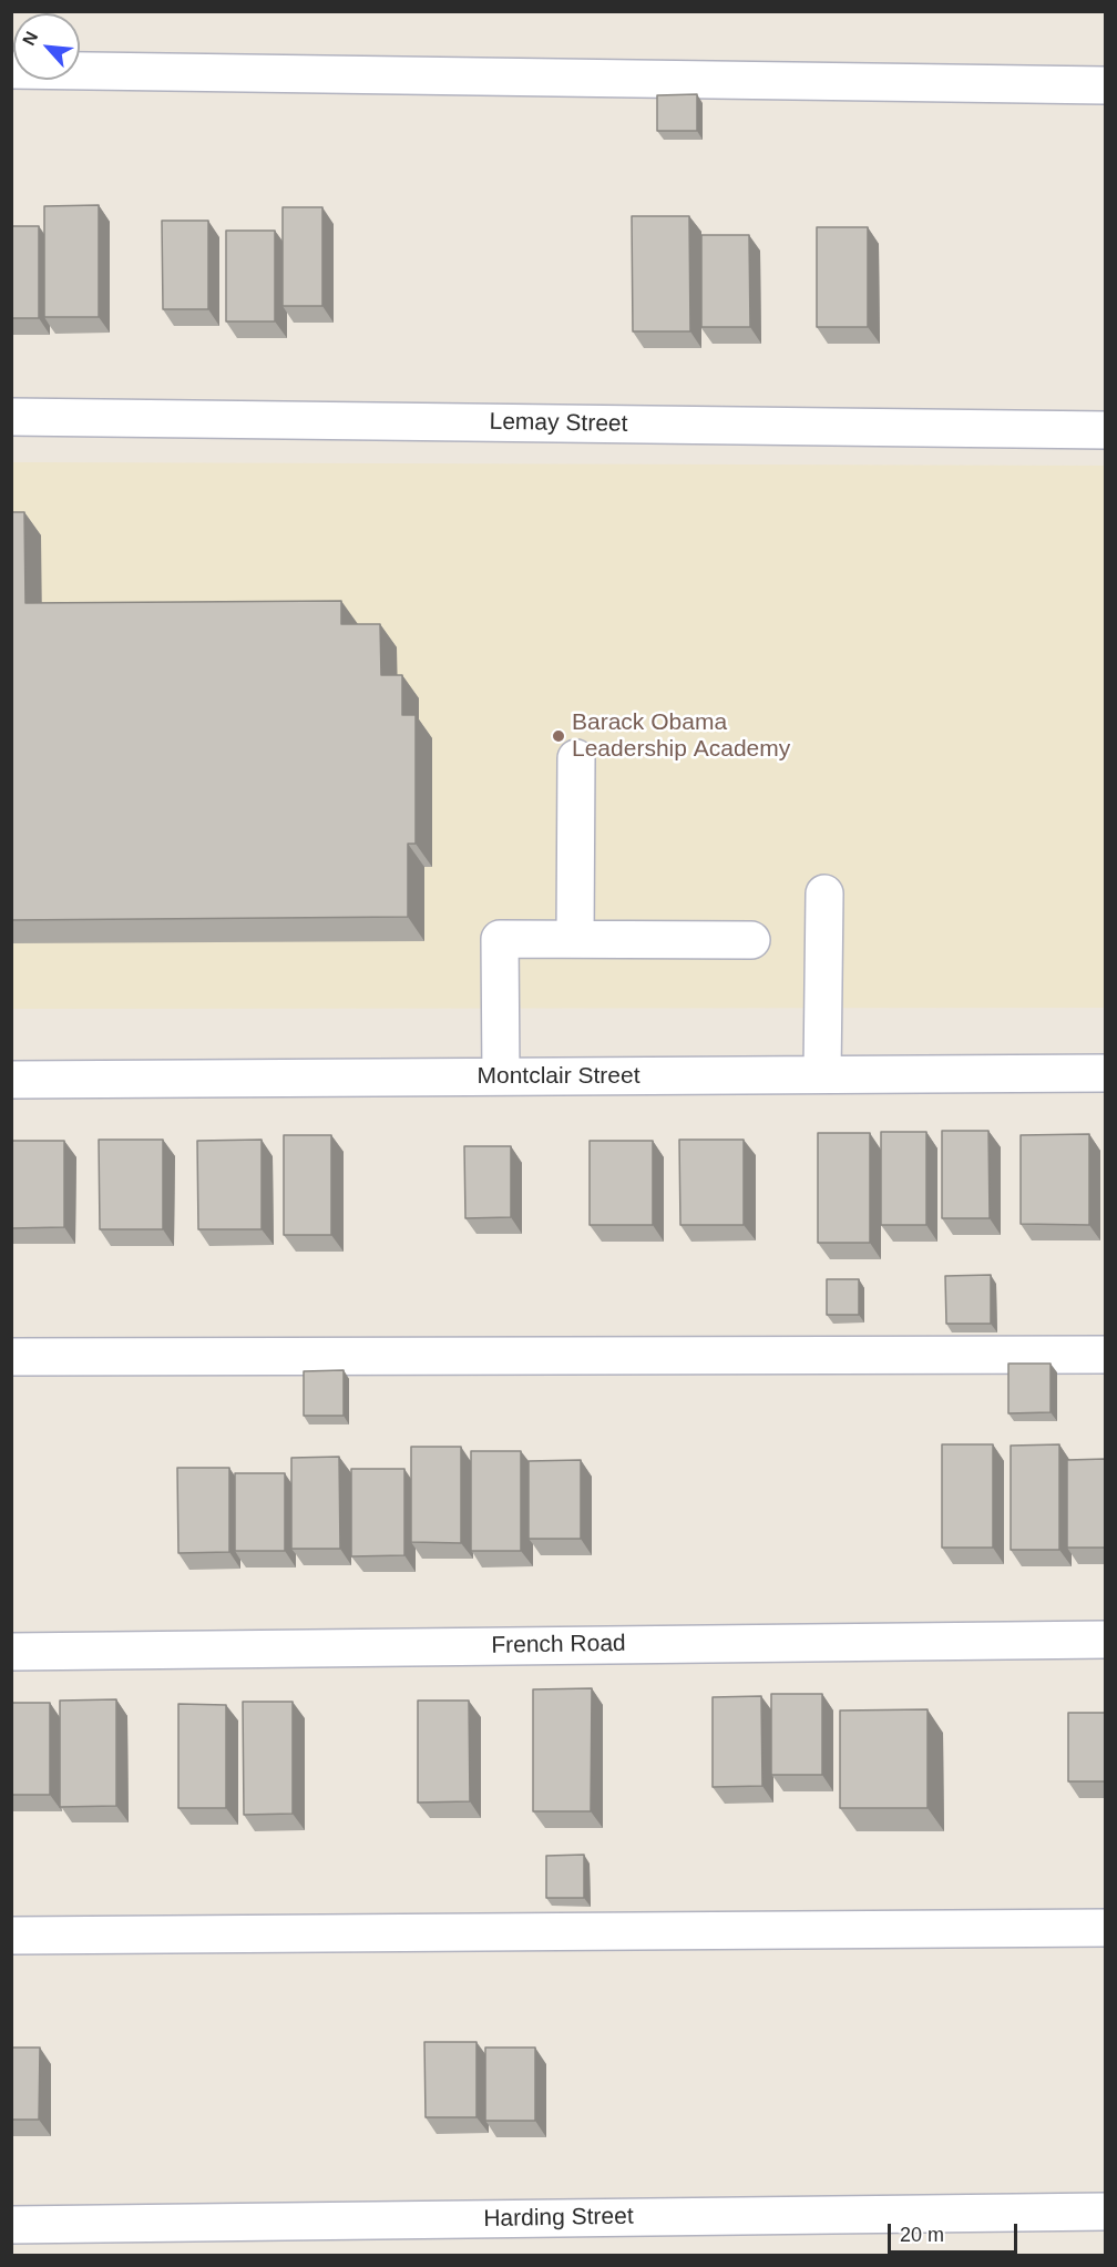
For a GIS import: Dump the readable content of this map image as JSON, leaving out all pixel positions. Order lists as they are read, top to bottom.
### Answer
{
  "streets": {
    "street": [
      "Lemay Street",
      "Montclair Street",
      "French Road",
      "Harding Street"
    ]
  },
  "places": ["Barack Obama Leadership Academy"],
  "scale_bar": "20 m",
  "north": "top left"
}
